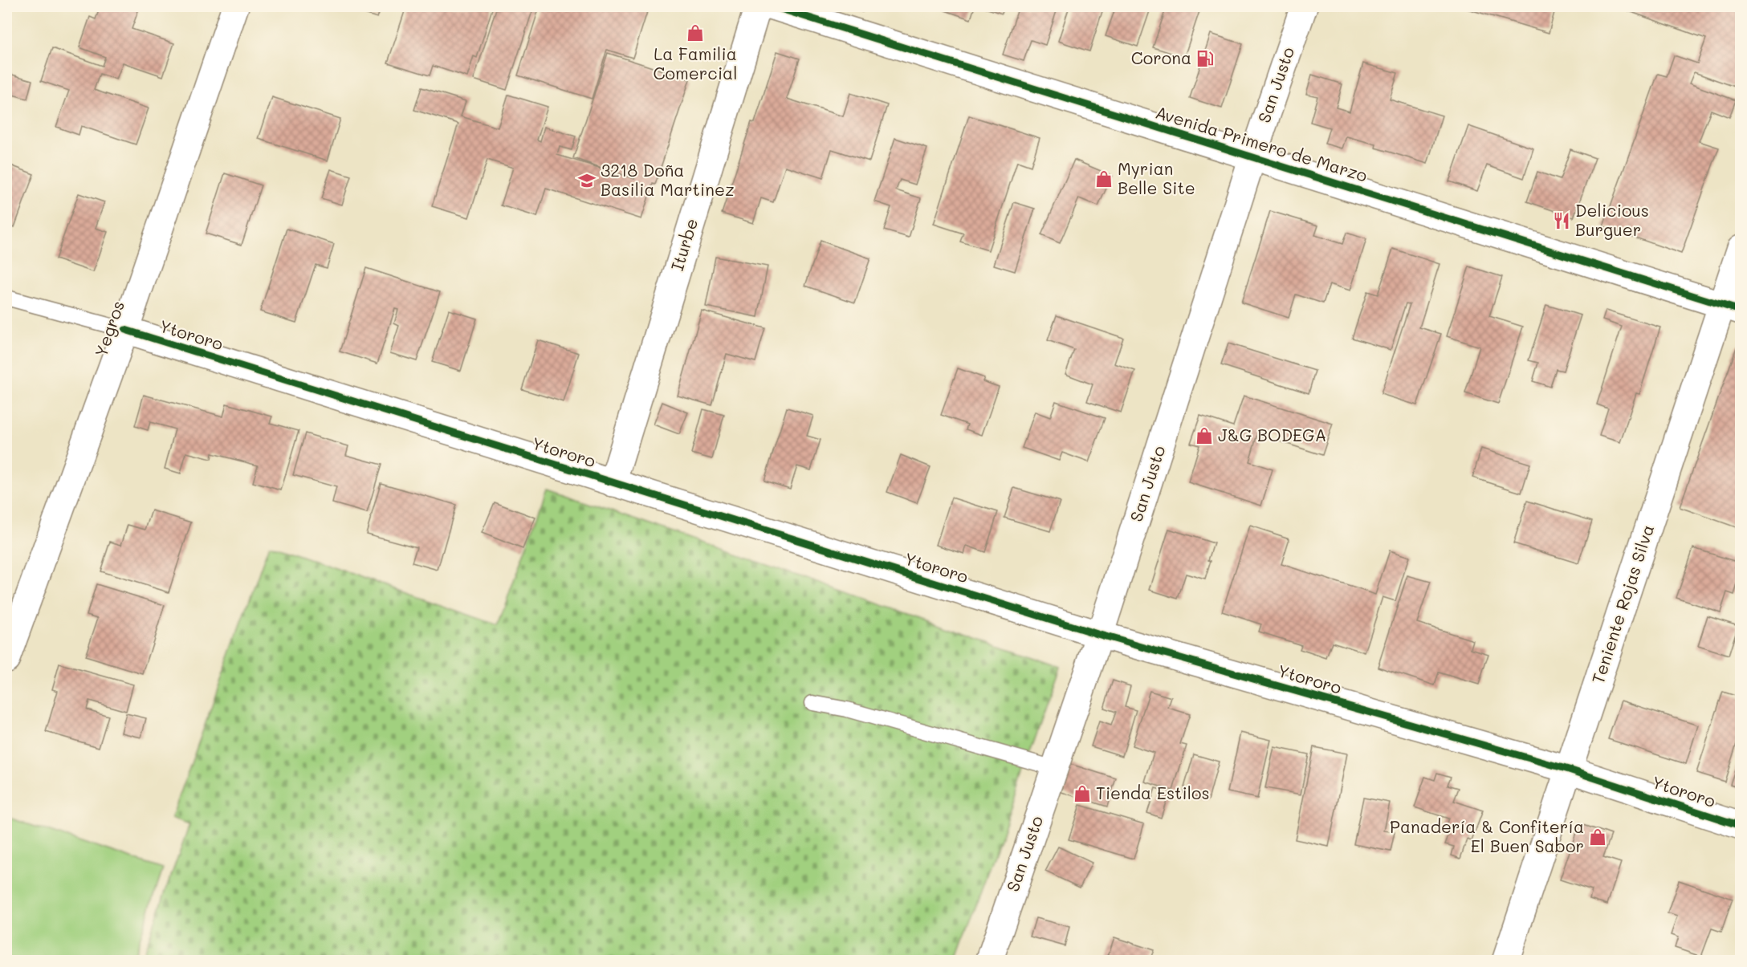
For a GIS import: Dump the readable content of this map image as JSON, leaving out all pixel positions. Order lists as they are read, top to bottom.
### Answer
{
  "streets": {
    "street": [
      "San Justo",
      "Avenida Primero de Marzo",
      "Iturbe",
      "Yegros",
      "Ytororo",
      "Teniente Rojas Silva"
    ]
  },
  "crossings": [
    ["San Justo", "Avenida Primero de Marzo"],
    ["San Justo", "Ytororo"],
    ["Avenida Primero de Marzo", "Teniente Rojas Silva"],
    ["Iturbe", "Ytororo"],
    ["Yegros", "Ytororo"],
    ["Ytororo", "Teniente Rojas Silva"]
  ],
  "places": {
    "shop": [
      "La Familia Comercial",
      "Myrian Belle Site",
      "J&G BODEGA",
      "Tienda Estilos",
      "Panadería & Confitería El Buen Sabor"
    ],
    "fuel station": ["Corona"],
    "school or university": ["3218 Doña Basilia Martinez"],
    "restaurant": ["Delicious Burguer"]
  }
}
